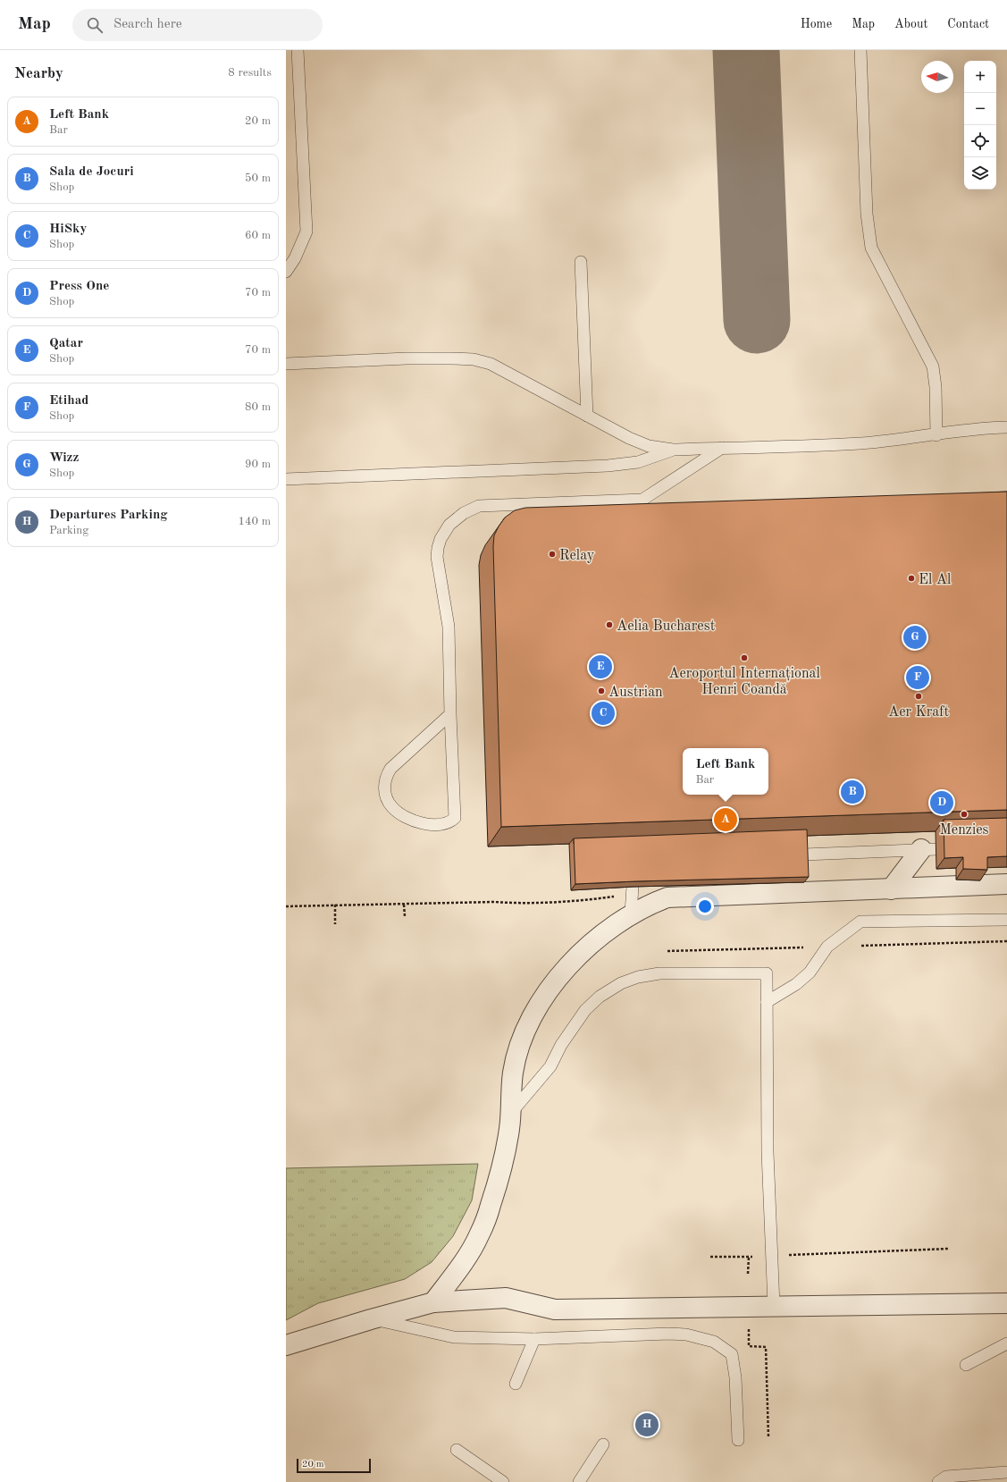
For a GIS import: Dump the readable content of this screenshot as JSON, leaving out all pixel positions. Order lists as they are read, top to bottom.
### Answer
{
  "places": [
    "Relay",
    "El Al",
    "Aelia Bucharest",
    "Aeroportul Internațional Henri Coandă",
    "Austrian",
    "Aer Kraft",
    "Menzies"
  ],
  "scale_bar": "20 m",
  "north": "left",
  "page": {
    "header": "Map",
    "search": "Search here",
    "nav": [
      "Home",
      "Map",
      "About",
      "Contact"
    ],
    "heading": ["Nearby", "8 results"],
    "map_buttons": ["+", "−"],
    "list": [
      {
        "mark": "A",
        "name": "Left Bank",
        "note": "Bar",
        "value": "20 m"
      },
      {
        "mark": "B",
        "name": "Sala de Jocuri",
        "note": "Shop",
        "value": "50 m"
      },
      {
        "mark": "C",
        "name": "HiSky",
        "note": "Shop",
        "value": "60 m"
      },
      {
        "mark": "D",
        "name": "Press One",
        "note": "Shop",
        "value": "70 m"
      },
      {
        "mark": "E",
        "name": "Qatar",
        "note": "Shop",
        "value": "70 m"
      },
      {
        "mark": "F",
        "name": "Etihad",
        "note": "Shop",
        "value": "80 m"
      },
      {
        "mark": "G",
        "name": "Wizz",
        "note": "Shop",
        "value": "90 m"
      },
      {
        "mark": "H",
        "name": "Departures Parking",
        "note": "Parking",
        "value": "140 m"
      }
    ],
    "pins": [
      "G",
      "E",
      "F",
      "C",
      "B",
      "D",
      "A",
      "H"
    ],
    "popup": ["Left Bank", "Bar"],
    "scale": "20 m"
  }
}
